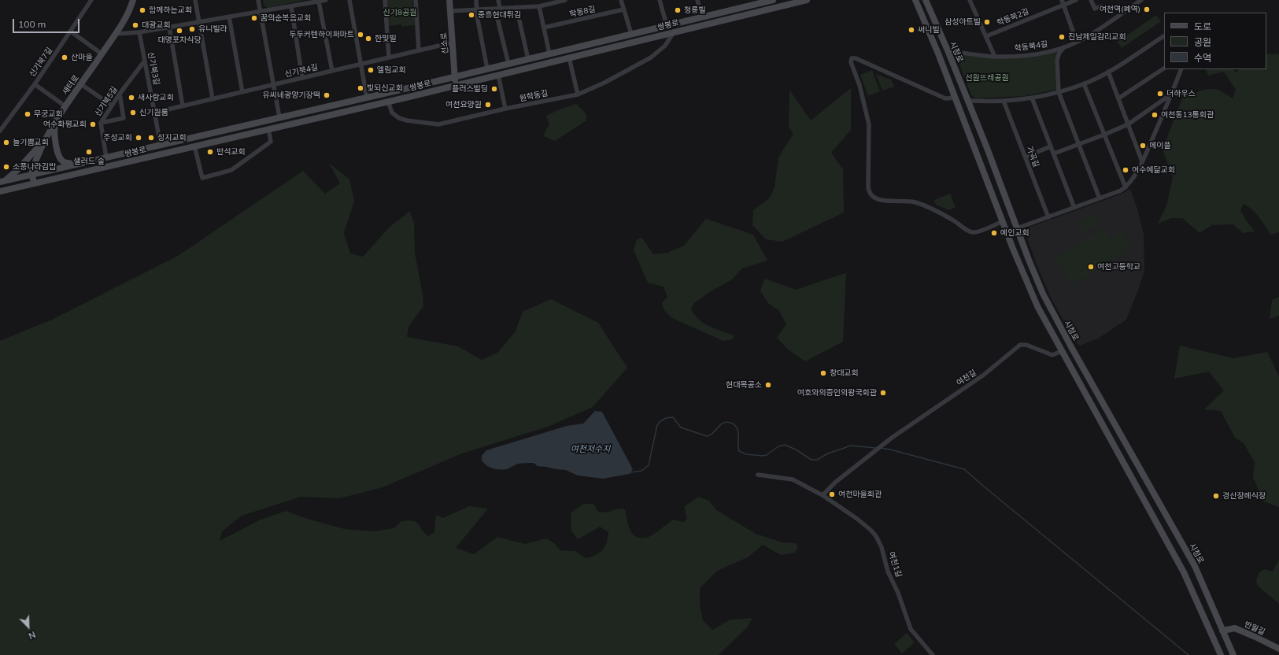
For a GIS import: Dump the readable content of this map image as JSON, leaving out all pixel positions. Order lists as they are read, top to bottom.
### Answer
{
  "streets": {
    "street": [
      "학동8길",
      "학동북2길",
      "쌍봉로",
      "선소로",
      "학동북4길",
      "시청로",
      "신기북7길",
      "신기북3길",
      "신기북4길",
      "새터로",
      "원학동길",
      "신기북5길",
      "가곡길",
      "여천길",
      "여천1길",
      "반월길"
    ]
  },
  "crossings": [
    ["학동8길", "선소로"],
    ["쌍봉로", "선소로"],
    ["쌍봉로", "신기북3길"],
    ["쌍봉로", "새터로"],
    ["쌍봉로", "원학동길"],
    ["쌍봉로", "신기북5길"],
    ["선소로", "신기북4길"],
    ["학동북4길", "시청로"],
    ["시청로", "반월길"],
    ["신기북3길", "신기북4길"],
    ["신기북3길", "신기북5길"],
    ["여천길", "여천1길"]
  ],
  "water": ["여천저수지"],
  "parks": ["신기8공원", "선원뜨레공원"],
  "places": [
    "여천역(폐역)",
    "함께하는교회",
    "청룡빌",
    "중흥현대튀김",
    "꿈의순복음교회",
    "삼성아트빌",
    "대광교회",
    "유니빌라",
    "써니빌",
    "대명포차식당",
    "두두커텐하이퍼마트",
    "진남제일감리교회",
    "한빛빌",
    "산마을",
    "엘림교회",
    "빛되신교회",
    "플러스빌딩",
    "더하우스",
    "유씨네광양기장떡",
    "새사랑교회",
    "여천요양원",
    "신기원룸",
    "무궁교회",
    "여천동13통회관",
    "여수화평교회",
    "주성교회",
    "성지교회",
    "늘기쁨교회",
    "메이플",
    "샐러드 숲",
    "반석교회",
    "소풍나라김밥",
    "여수예닮교회",
    "예인교회",
    "여천고등학교",
    "창대교회",
    "현대목공소",
    "여호와의증인의왕국회관",
    "여천마을회관",
    "경산장례식장"
  ],
  "legend": ["도로", "공원", "수역"],
  "scale_bar": "100 m",
  "north": "bottom right"
}
